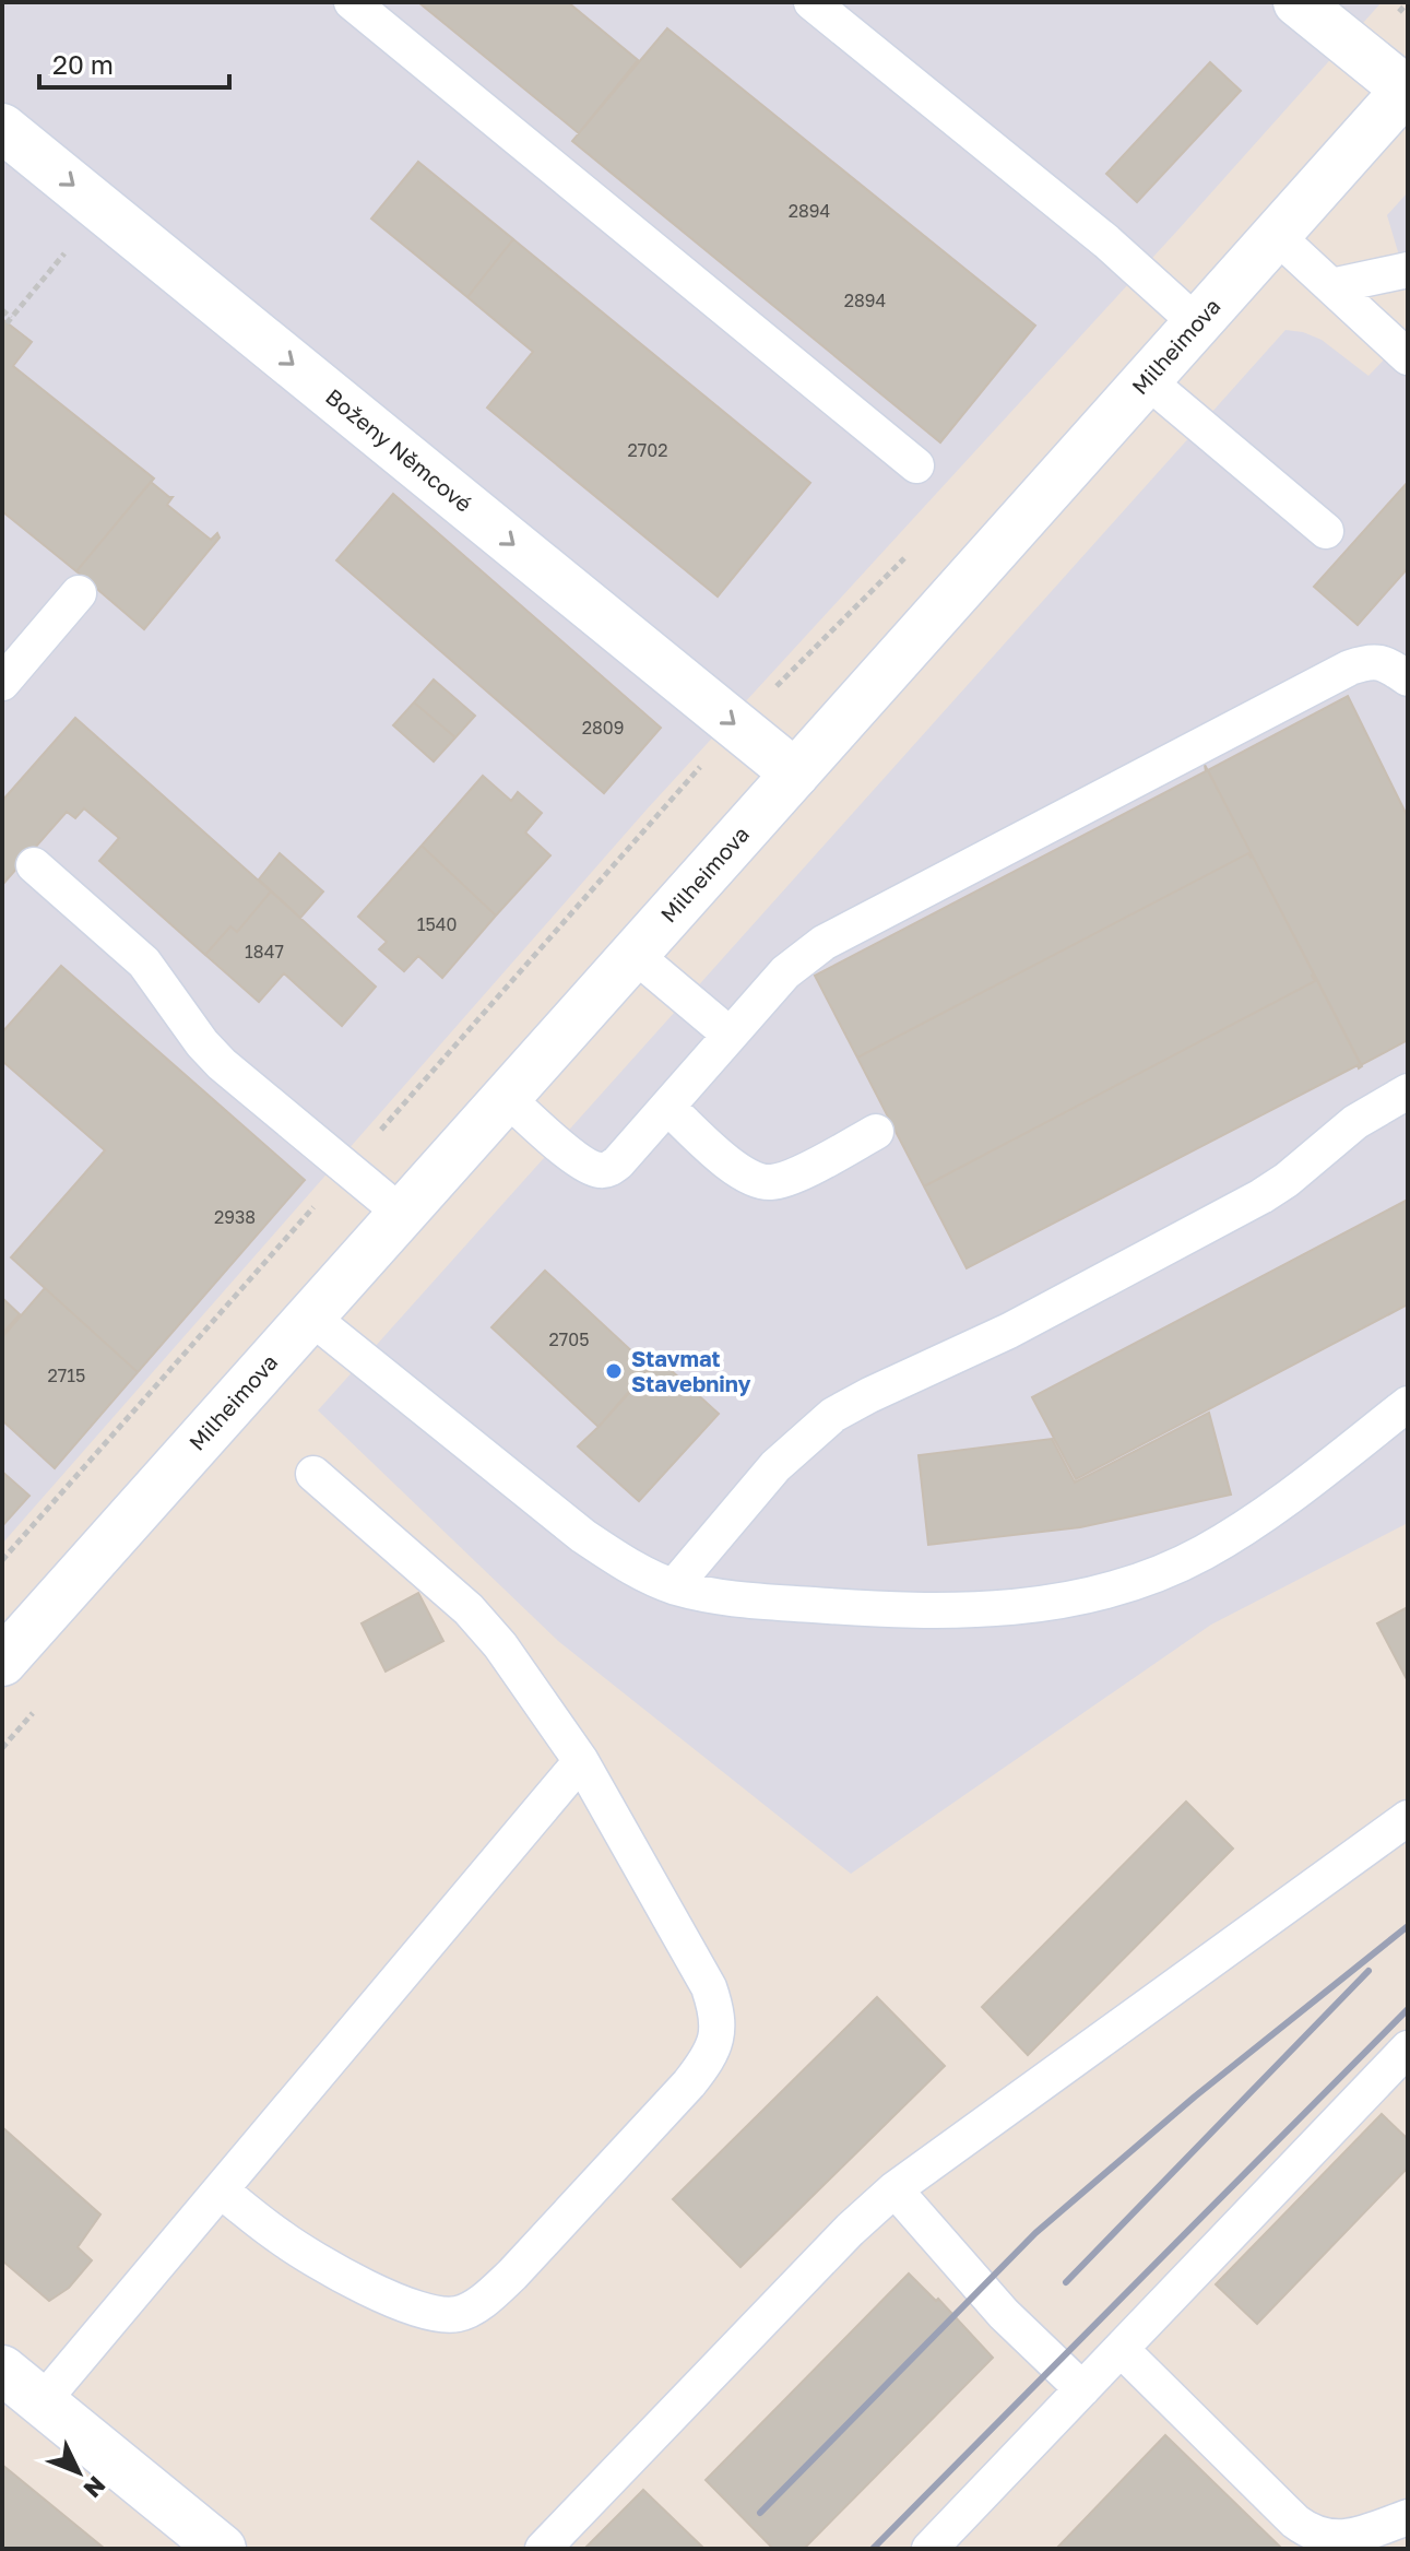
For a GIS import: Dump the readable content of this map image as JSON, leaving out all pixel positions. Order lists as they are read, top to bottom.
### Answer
{
  "streets": {
    "street": ["Milheimova", "Boženy Němcové"]
  },
  "crossings": [
    ["Milheimova", "Boženy Němcové"]
  ],
  "one_way": ["Boženy Němcové"],
  "places": ["Stavmat Stavebniny"],
  "house_numbers": [
    "2894",
    "2894",
    "2702",
    "2809",
    "1540",
    "1847",
    "2938",
    "2705",
    "2715"
  ],
  "scale_bar": "20 m",
  "north": "bottom right"
}
